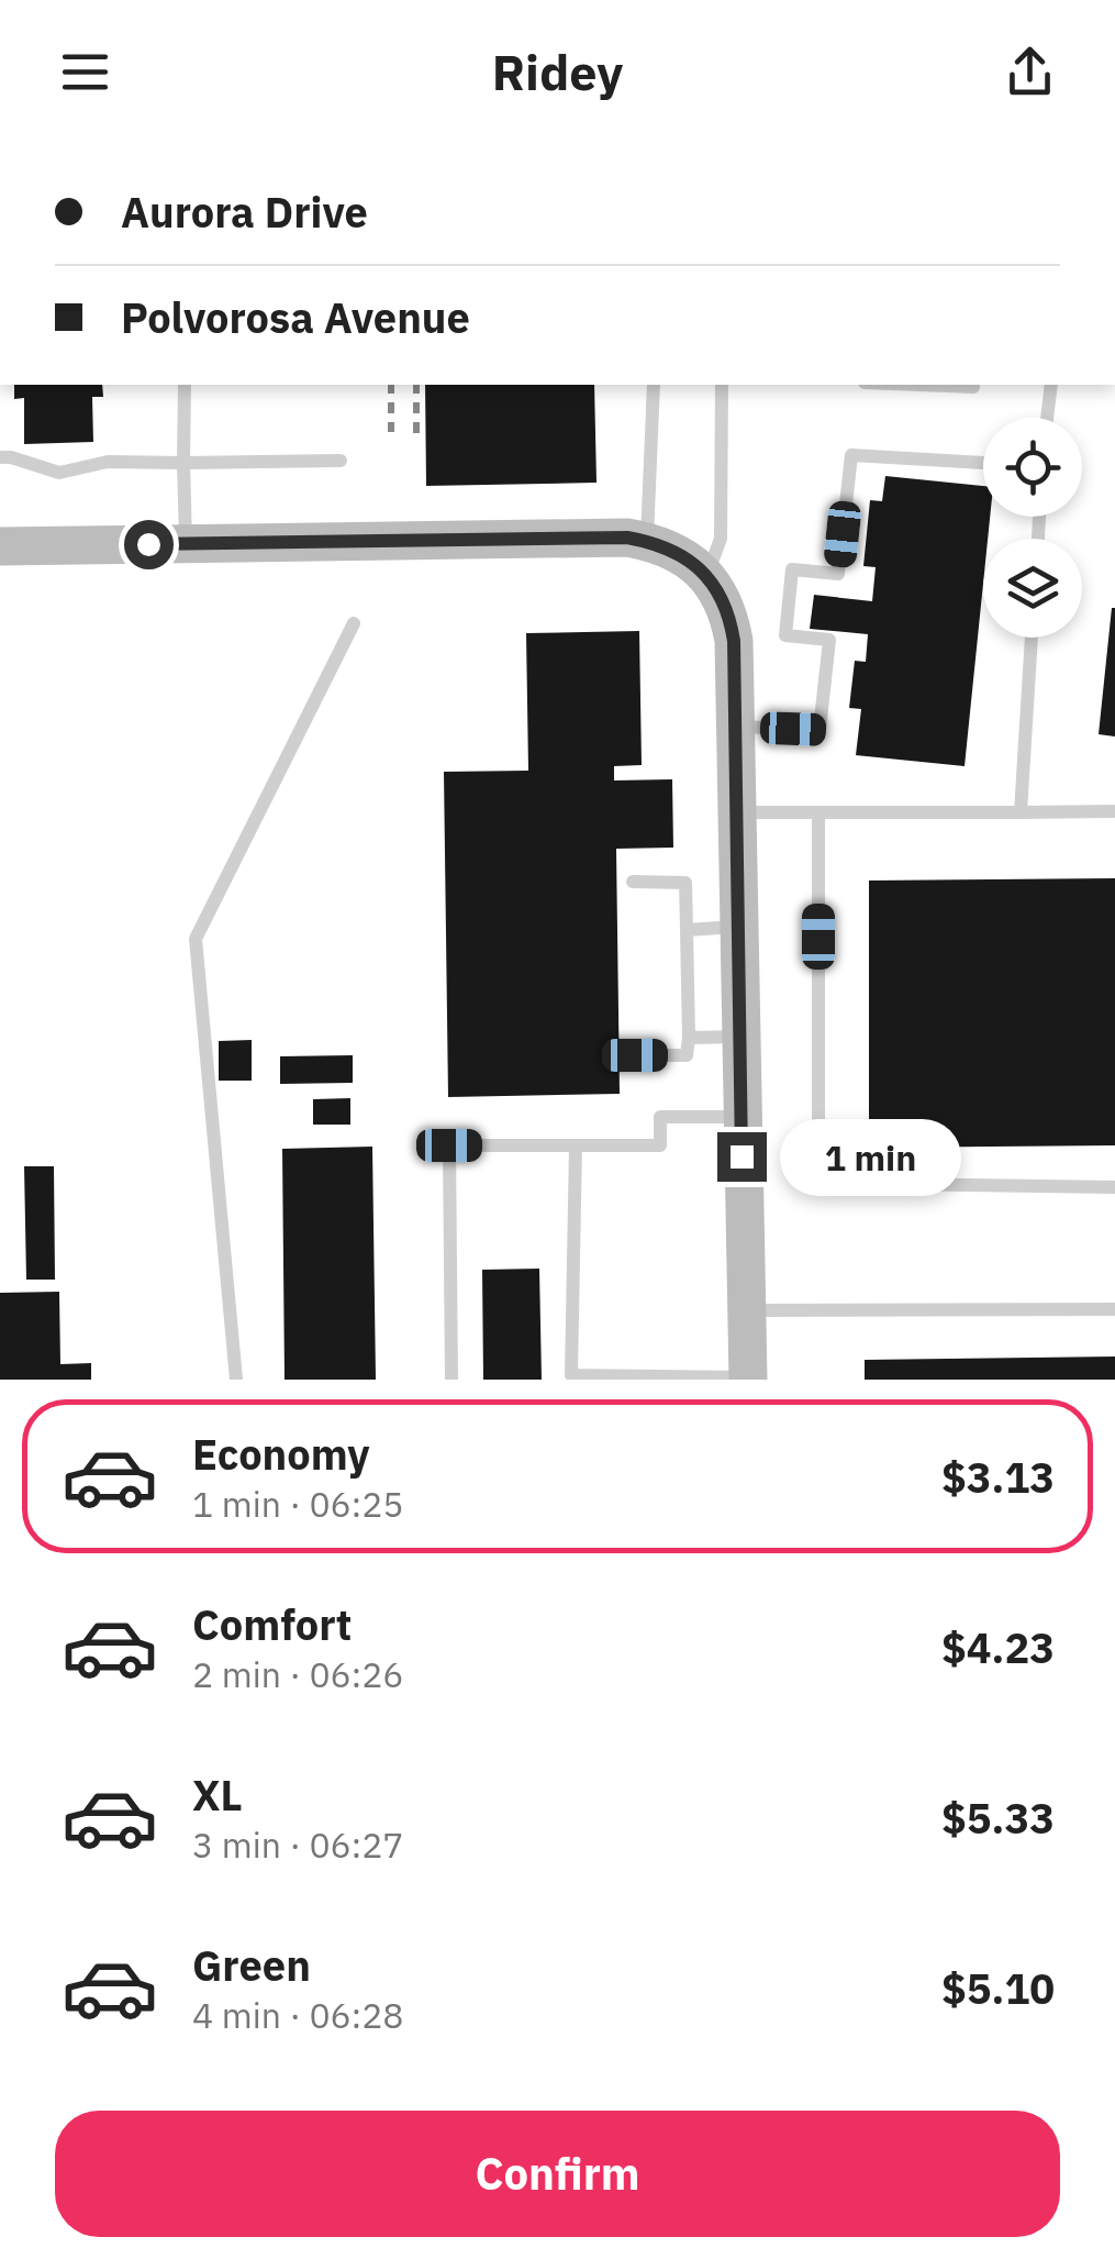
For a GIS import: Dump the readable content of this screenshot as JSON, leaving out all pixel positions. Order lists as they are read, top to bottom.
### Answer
{
  "page": {
    "header": "Ridey",
    "banner": ["Aurora Drive", "Polvorosa Avenue"],
    "bubble": "1 min",
    "list": [
      {
        "name": "Economy",
        "note": "1 min · 06:25",
        "value": "$3.13"
      },
      {
        "name": "Comfort",
        "note": "2 min · 06:26",
        "value": "$4.23"
      },
      {
        "name": "XL",
        "note": "3 min · 06:27",
        "value": "$5.33"
      },
      {
        "name": "Green",
        "note": "4 min · 06:28",
        "value": "$5.10"
      }
    ],
    "buttons": "Confirm"
  }
}
